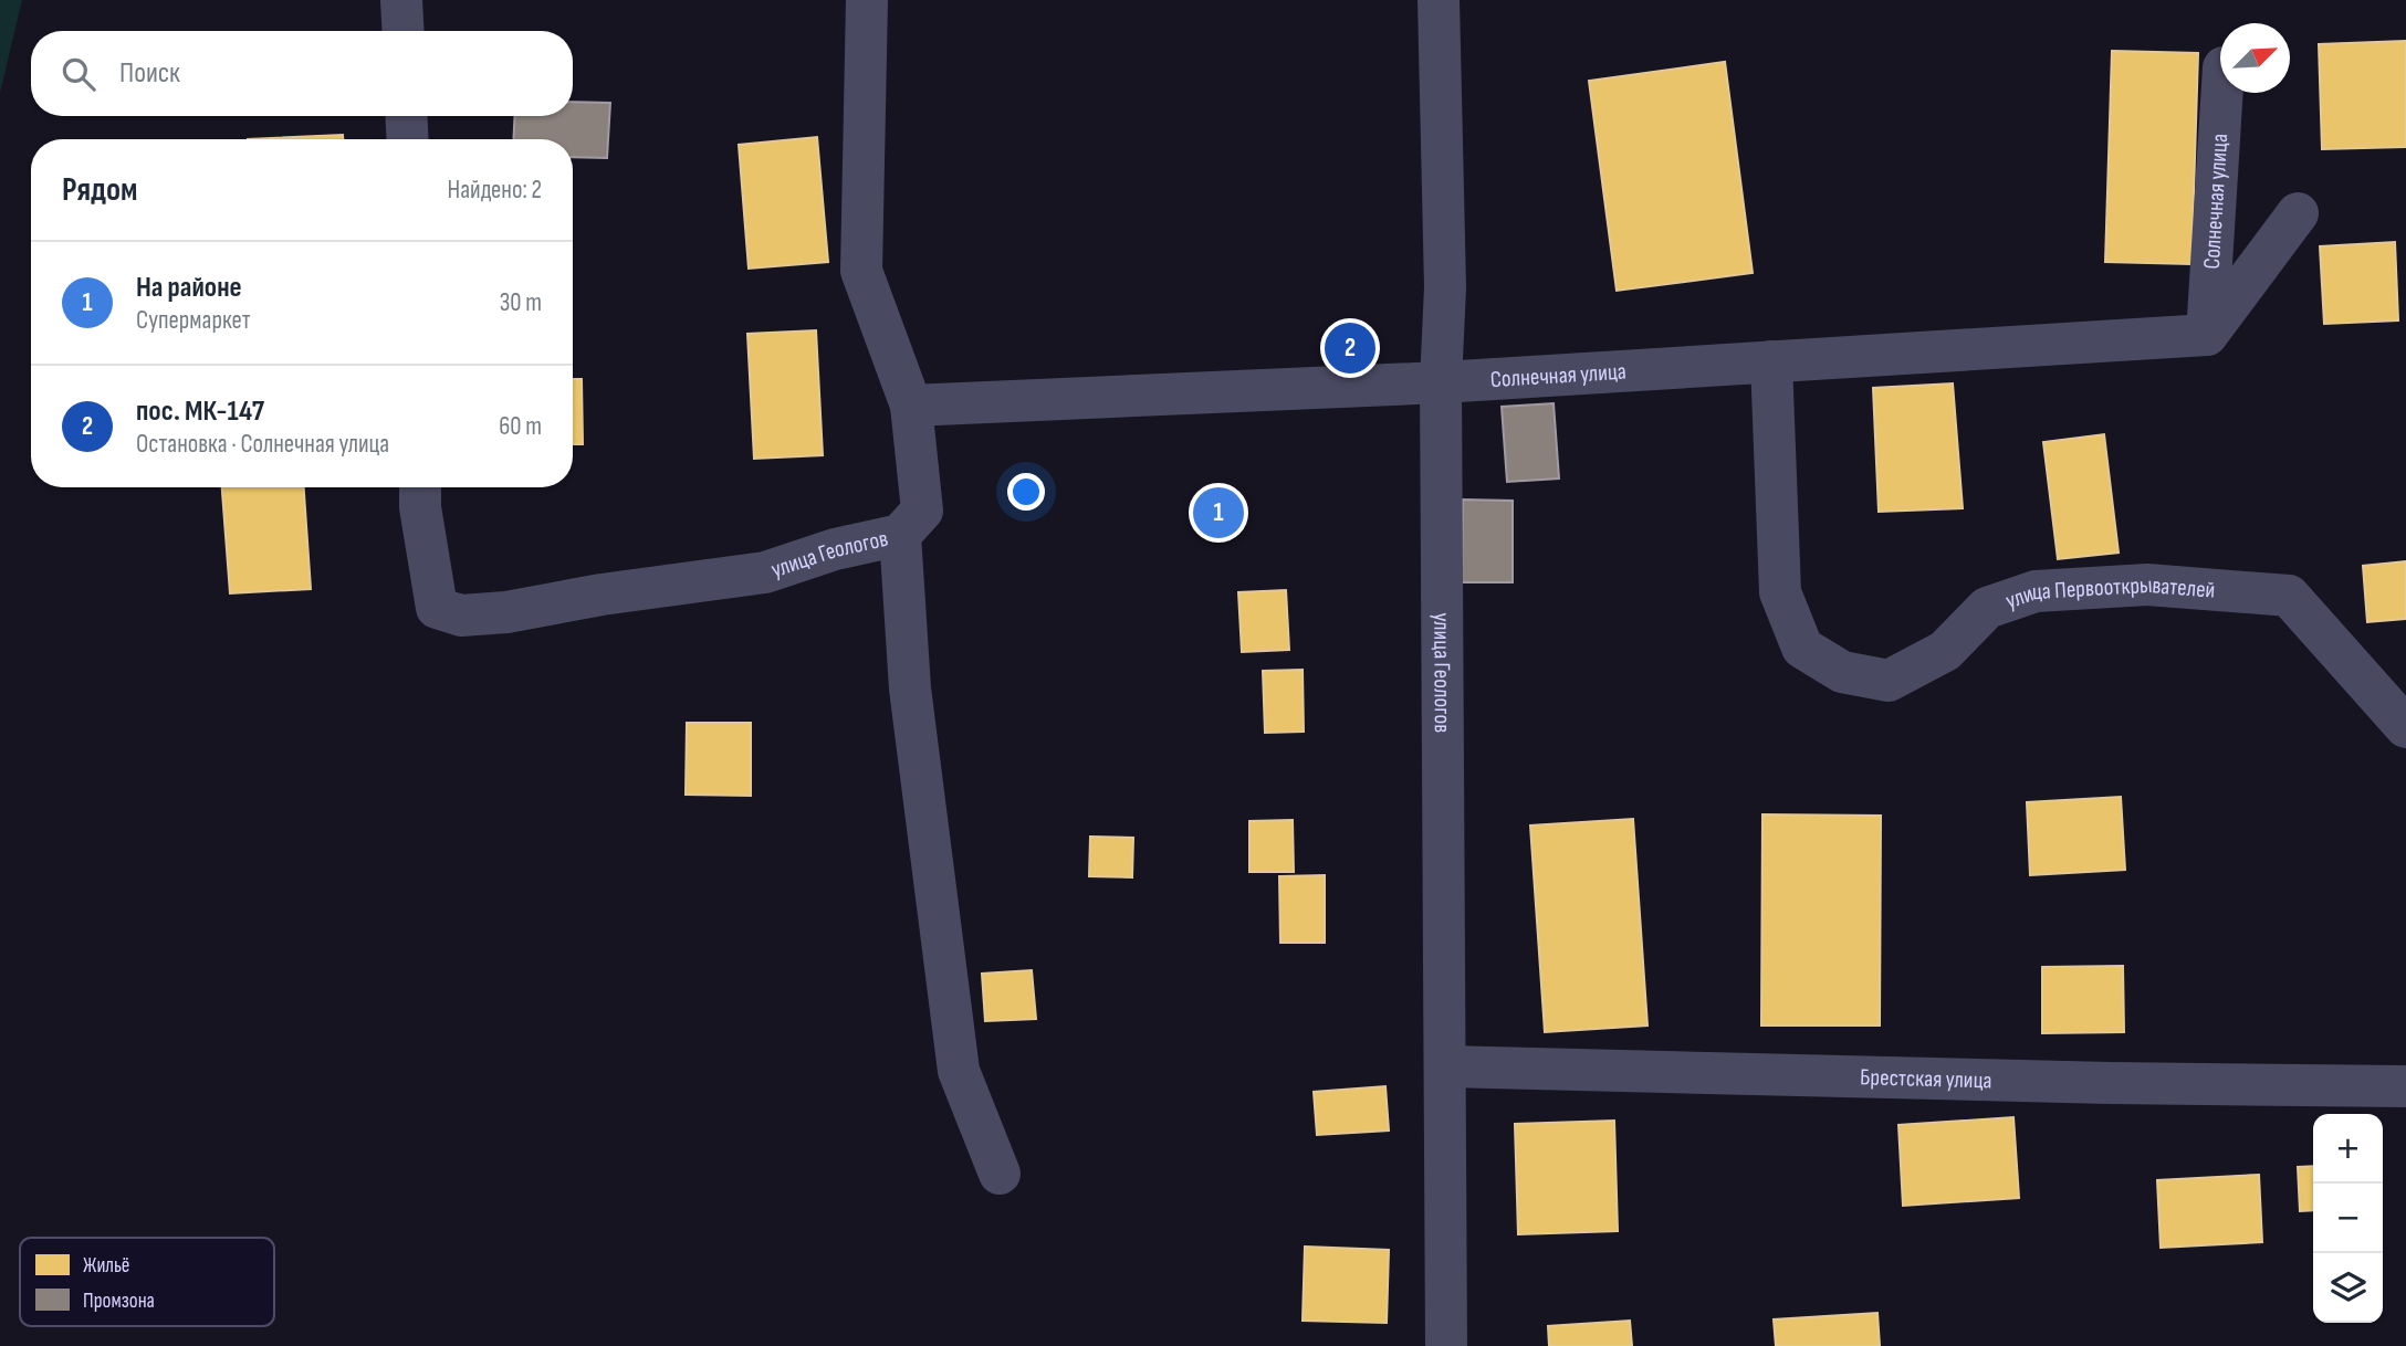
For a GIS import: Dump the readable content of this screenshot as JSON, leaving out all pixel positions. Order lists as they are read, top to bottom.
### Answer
{
  "streets": {
    "street": [
      "Солнечная улица",
      "улица Геологов",
      "улица Первооткрывателей",
      "Брестская улица"
    ]
  },
  "crossings": [
    ["Солнечная улица", "улица Геологов"],
    ["Солнечная улица", "улица Первооткрывателей"],
    ["улица Геологов", "Брестская улица"]
  ],
  "legend": ["Жильё", "Промзона"],
  "north": "top right",
  "page": {
    "search": "Поиск",
    "heading": ["Рядом", "Найдено: 2"],
    "list": [
      {
        "mark": "1",
        "name": "На районе",
        "note": "Супермаркет",
        "value": "30 m"
      },
      {
        "mark": "2",
        "name": "пос. МК-147",
        "note": "Остановка · Солнечная улица",
        "value": "60 m"
      }
    ],
    "pins": ["2", "1"],
    "map_buttons": ["+", "−"]
  }
}
